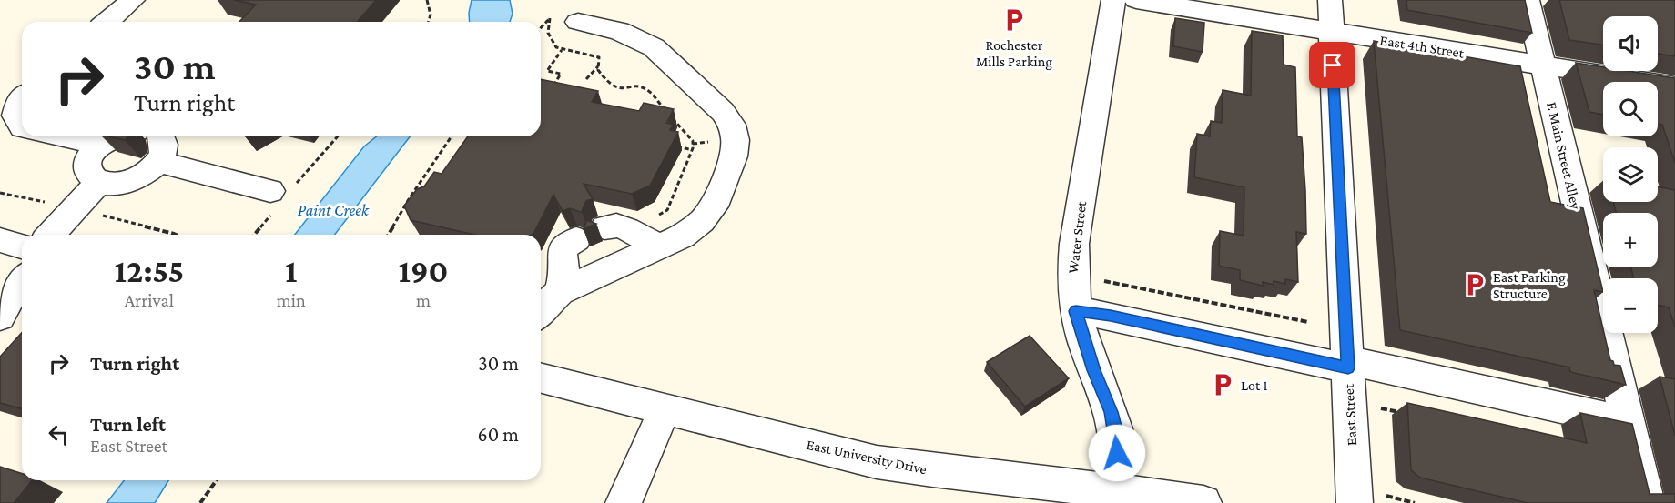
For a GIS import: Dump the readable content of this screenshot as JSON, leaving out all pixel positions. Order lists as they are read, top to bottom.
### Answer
{
  "streets": {
    "street": [
      "East 4th Street",
      "E Main Street Alley",
      "Water Street",
      "East Street",
      "East University Drive"
    ]
  },
  "crossings": [
    ["East 4th Street", "E Main Street Alley"],
    ["East 4th Street", "East Street"],
    ["Water Street", "East University Drive"]
  ],
  "water": ["Paint Creek"],
  "places": {
    "parking": ["Rochester Mills Parking", "East Parking Structure", "Lot 1"]
  },
  "page": {
    "map_buttons": ["+", "−"],
    "turn": ["30 m", "Turn right"],
    "eta": [
      "12:55",
      "Arrival",
      "1",
      "min",
      "190",
      "m"
    ],
    "list": [
      {
        "name": "Turn right",
        "value": "30 m"
      },
      {
        "name": "Turn left",
        "note": "East Street",
        "value": "60 m"
      }
    ]
  }
}
